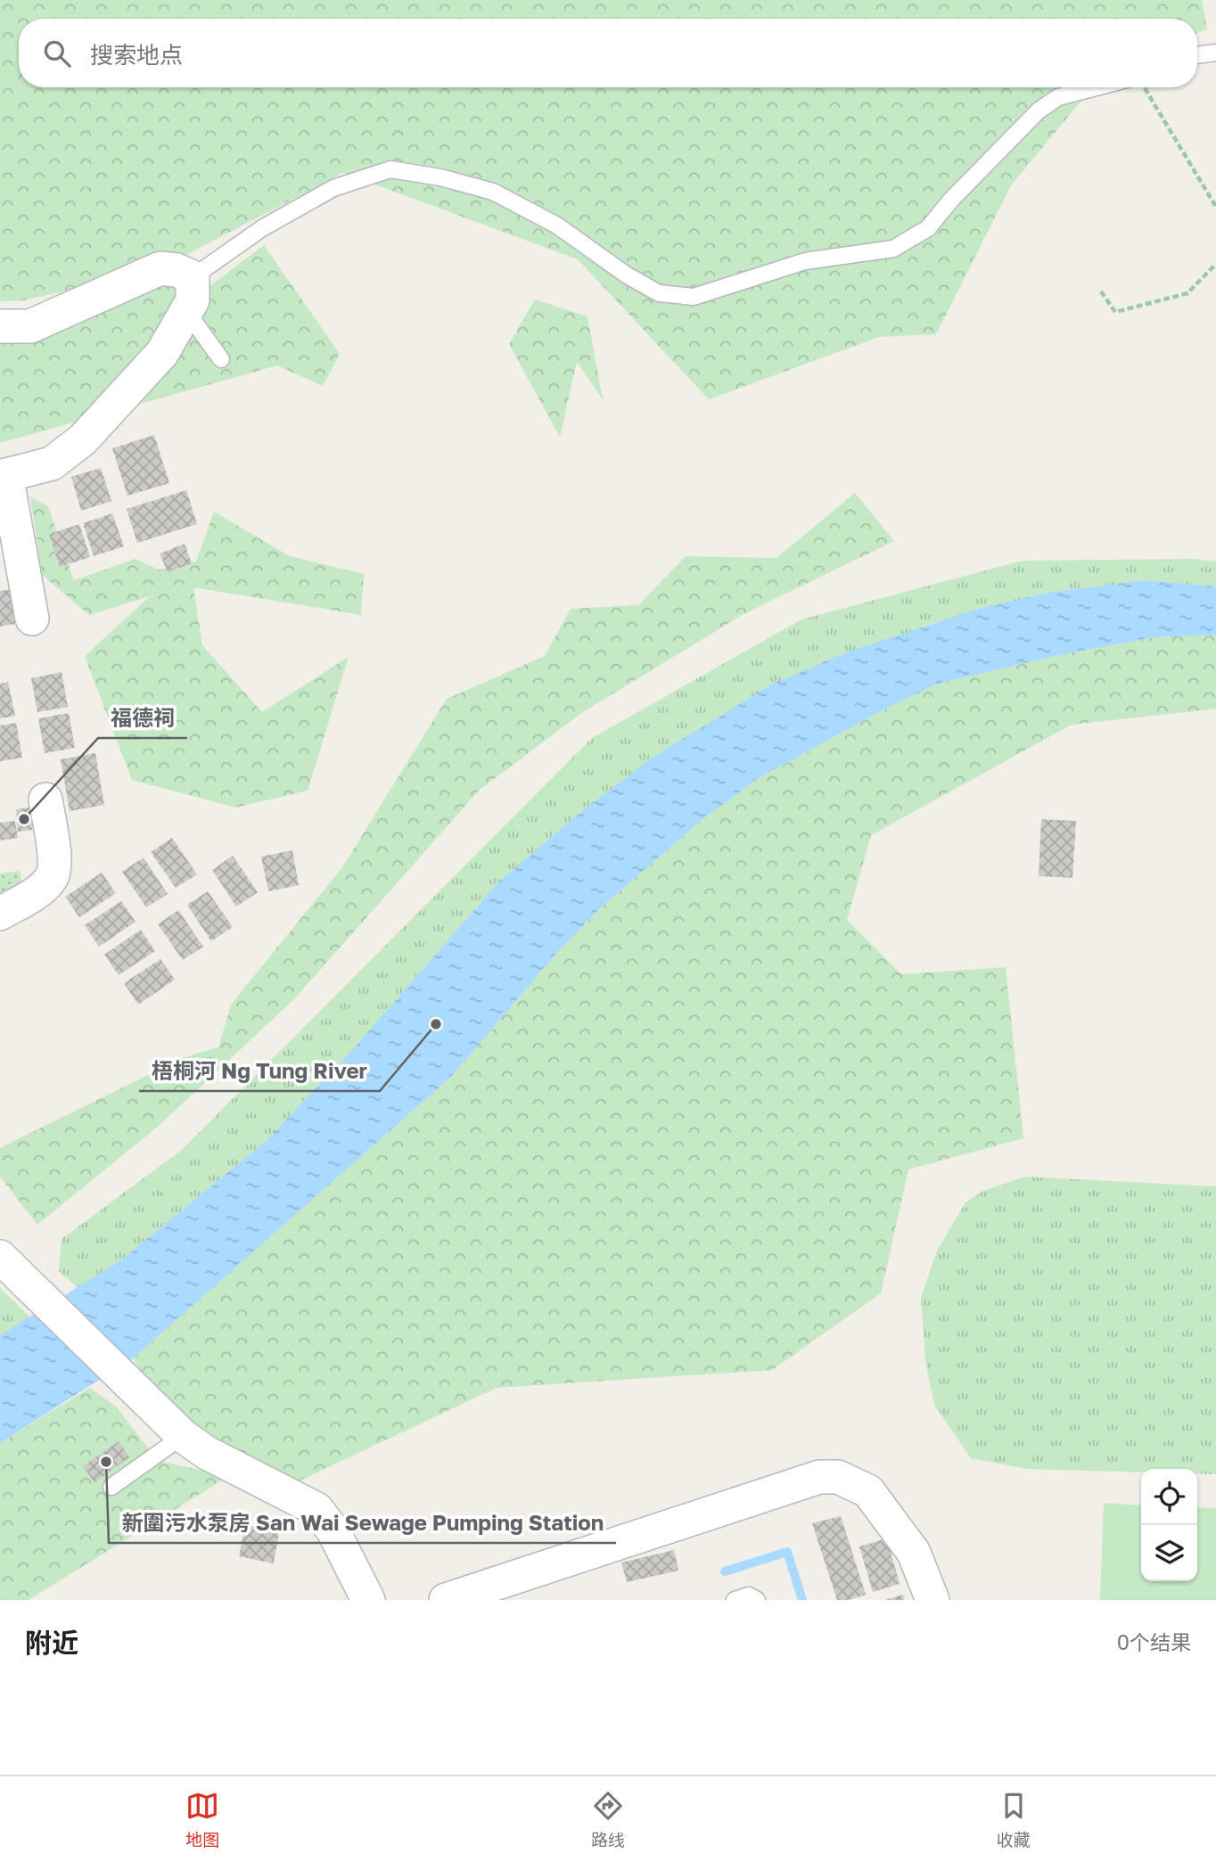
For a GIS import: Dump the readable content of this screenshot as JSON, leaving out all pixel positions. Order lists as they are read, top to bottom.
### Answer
{
  "places": ["福德祠", "梧桐河 Ng Tung River", "新圍污水泵房 San Wai Sewage Pumping Station"],
  "page": {
    "search": "搜索地点",
    "heading": ["附近", "0个结果"],
    "nav": ["地图", "路线", "收藏"]
  }
}
